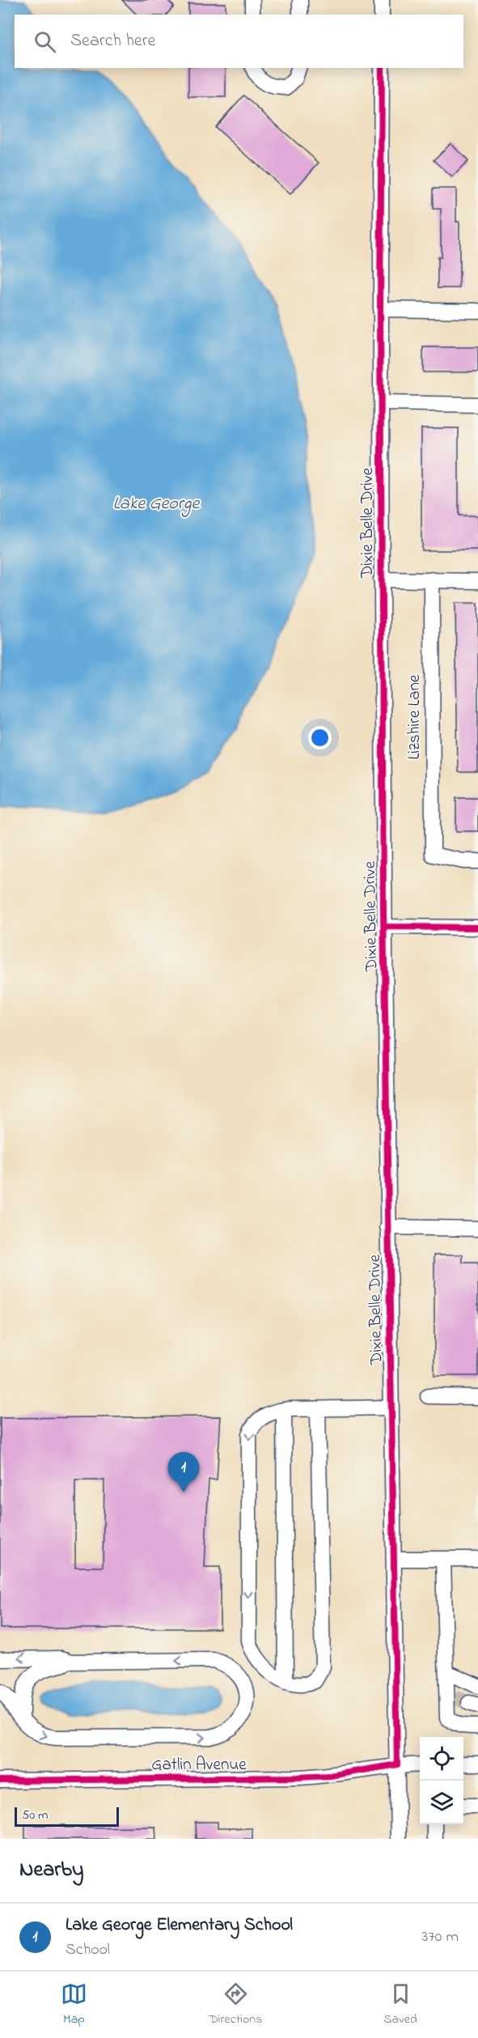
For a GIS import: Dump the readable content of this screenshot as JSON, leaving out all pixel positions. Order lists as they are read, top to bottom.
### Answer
{
  "streets": {
    "street": ["Dixie Belle Drive", "Lizshire Lane", "Gatlin Avenue"]
  },
  "crossings": [
    ["Dixie Belle Drive", "Gatlin Avenue"]
  ],
  "water": ["Lake George"],
  "scale_bar": "50 m",
  "page": {
    "search": "Search here",
    "pins": "1",
    "scale": "50 m",
    "heading": "Nearby",
    "list": [
      {
        "mark": "1",
        "name": "Lake George Elementary School",
        "note": "School",
        "value": "370 m"
      }
    ],
    "nav": ["Map", "Directions", "Saved"]
  }
}
